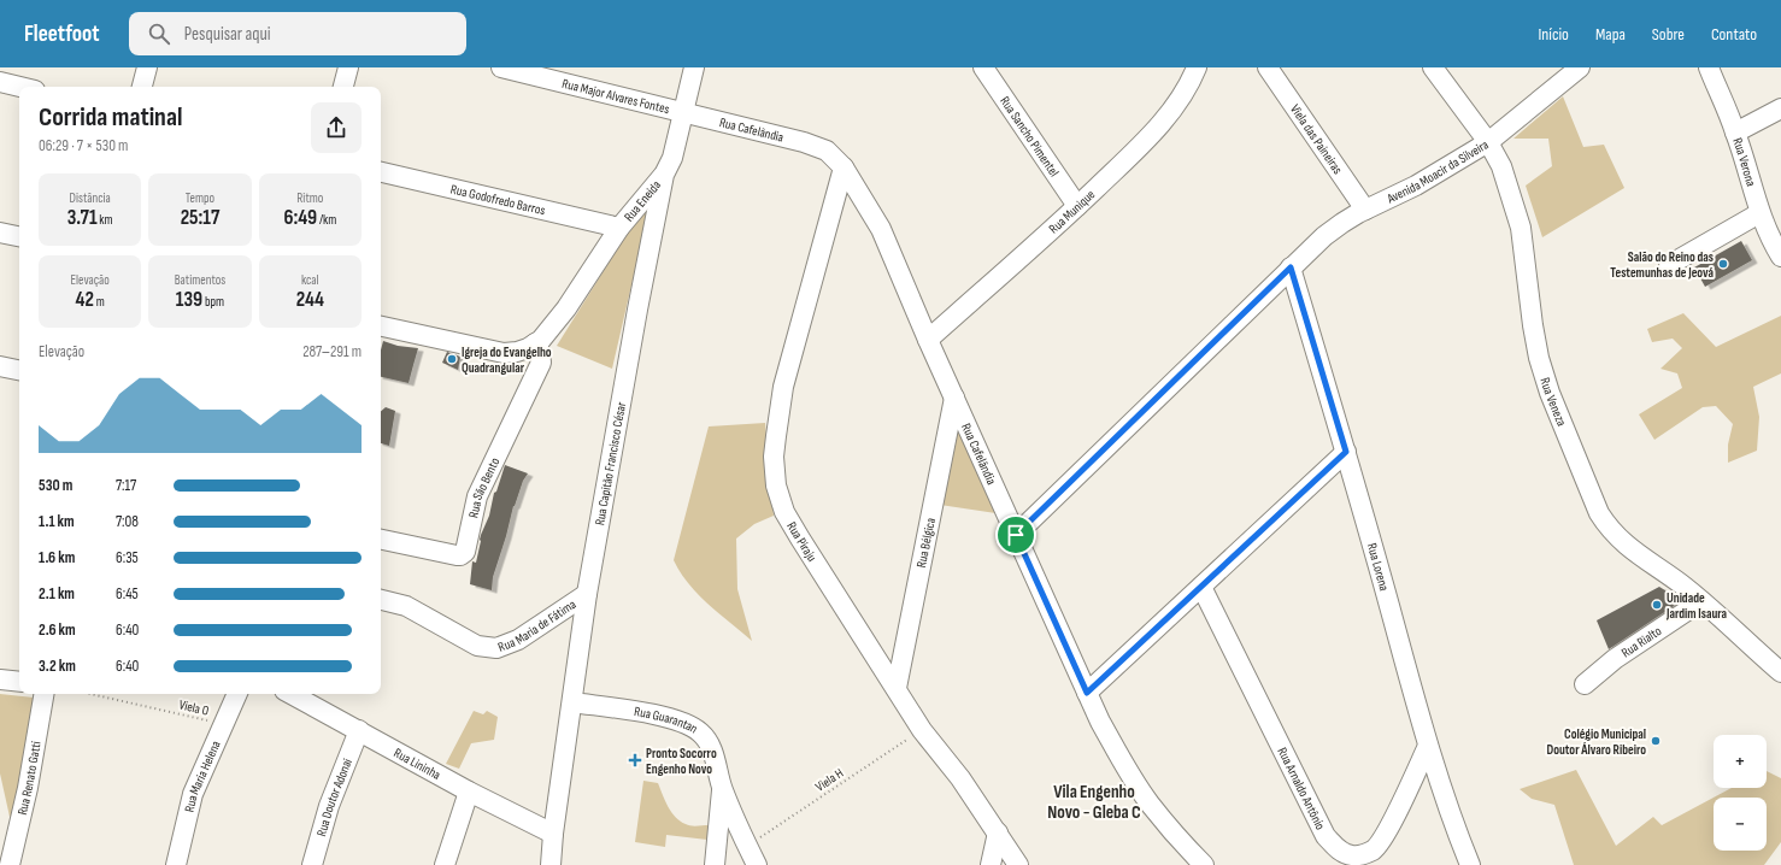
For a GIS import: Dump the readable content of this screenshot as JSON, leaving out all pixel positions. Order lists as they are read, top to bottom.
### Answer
{
  "streets": {
    "street": [
      "Rua Major Alvares Fontes",
      "Rua Cafelândia",
      "Rua Sancho Pimentel",
      "Viela das Paineiras",
      "Rua Verona",
      "Avenida Moacir da Silveira",
      "Rua Godofredo Barros",
      "Rua Eneida",
      "Rua Munique",
      "Rua Veneza",
      "Rua Capitão Francisco César",
      "Rua São Bento",
      "Rua Piraju",
      "Rua Bélgica",
      "Rua Lorena",
      "Rua Maria de Fátima",
      "Rua Rialto",
      "Rua Guarantan",
      "Rua Lininha",
      "Rua Maria Helena",
      "Rua Renato Gatti",
      "Rua Arnaldo Antônio",
      "Rua Doutor Adonai"
    ],
    "path": ["Viela O", "Viela H"]
  },
  "crossings": [
    ["Rua Major Alvares Fontes", "Rua Cafelândia"],
    ["Rua Major Alvares Fontes", "Rua Capitão Francisco César"],
    ["Rua Cafelândia", "Avenida Moacir da Silveira"],
    ["Rua Cafelândia", "Rua Munique"],
    ["Rua Cafelândia", "Rua Capitão Francisco César"],
    ["Rua Cafelândia", "Rua Piraju"],
    ["Rua Cafelândia", "Rua Bélgica"],
    ["Rua Sancho Pimentel", "Rua Munique"],
    ["Viela das Paineiras", "Avenida Moacir da Silveira"],
    ["Avenida Moacir da Silveira", "Rua Veneza"],
    ["Avenida Moacir da Silveira", "Rua Lorena"],
    ["Rua Godofredo Barros", "Rua Eneida"],
    ["Rua Eneida", "Rua Capitão Francisco César"],
    ["Rua Eneida", "Rua São Bento"],
    ["Rua Veneza", "Rua Rialto"],
    ["Rua Capitão Francisco César", "Rua Maria de Fátima"],
    ["Rua Capitão Francisco César", "Rua Guarantan"],
    ["Rua Capitão Francisco César", "Rua Lininha"],
    ["Rua Piraju", "Rua Bélgica"],
    ["Rua Piraju", "Viela H"],
    ["Rua Lorena", "Rua Arnaldo Antônio"],
    ["Viela O", "Rua Maria Helena"],
    ["Rua Guarantan", "Viela H"],
    ["Rua Lininha", "Rua Doutor Adonai"]
  ],
  "districts": ["Vila Engenho Novo - Gleba C"],
  "places": {
    "other": [
      "Salão do Reino das Testemunhas de Jeová",
      "Igreja do Evangelho Quadrangular",
      "Unidade Jardim Isaura",
      "Colégio Municipal Doutor Álvaro Ribeiro"
    ],
    "health": ["Pronto Socorro Engenho Novo"]
  },
  "page": {
    "header": "Fleetfoot",
    "search": "Pesquisar aqui",
    "nav": [
      "Início",
      "Mapa",
      "Sobre",
      "Contato"
    ],
    "heading": ["Corrida matinal", "06:29 · 7 × 530 m"],
    "stats": [
      ["Distância", "3.71 km"],
      ["Tempo", "25:17"],
      ["Ritmo", "6:49 /km"],
      ["Elevação", "42 m"],
      ["Batimentos", "139 bpm"],
      ["kcal", "244"]
    ],
    "chart": ["Elevação", "287–291 m"],
    "list": [
      {
        "name": "530 m",
        "note": "7:17"
      },
      {
        "name": "1.1 km",
        "note": "7:08"
      },
      {
        "name": "1.6 km",
        "note": "6:35"
      },
      {
        "name": "2.1 km",
        "note": "6:45"
      },
      {
        "name": "2.6 km",
        "note": "6:40"
      },
      {
        "name": "3.2 km",
        "note": "6:40"
      }
    ],
    "map_buttons": ["+", "−"]
  }
}
